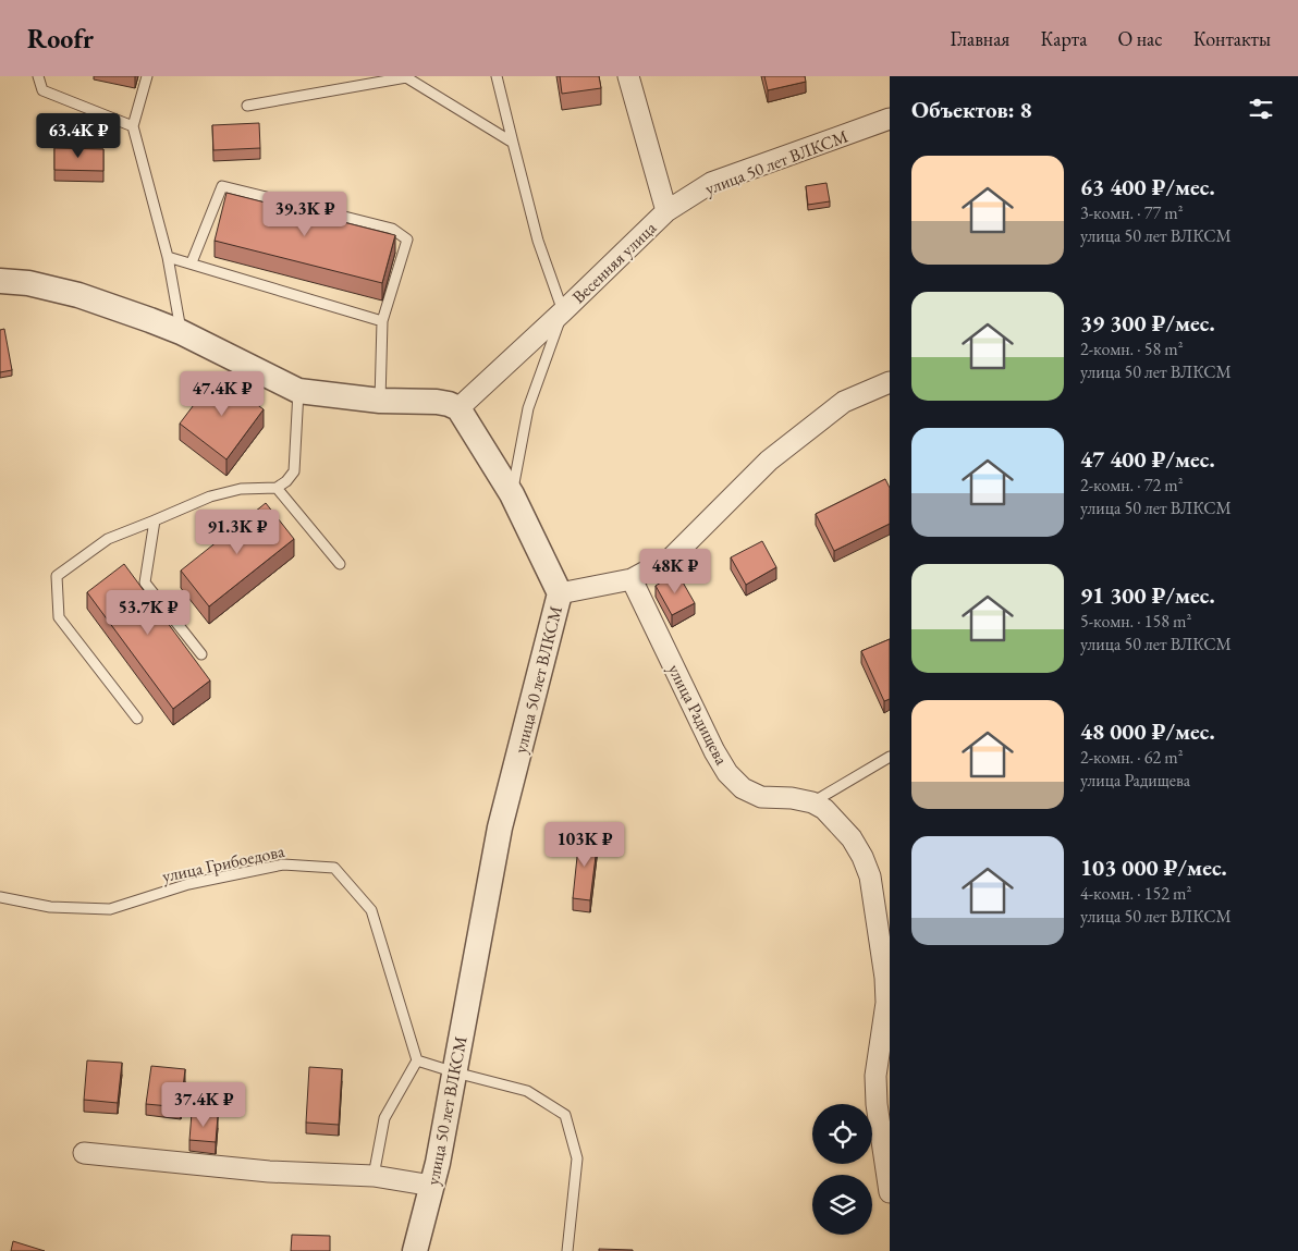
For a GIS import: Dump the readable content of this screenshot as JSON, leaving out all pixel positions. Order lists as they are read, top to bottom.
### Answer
{
  "streets": {
    "street": ["улица 50 лет ВЛКСМ", "Весенняя улица", "улица Радищева"],
    "lane": ["улица Грибоедова"]
  },
  "crossings": [
    ["улица 50 лет ВЛКСМ", "Весенняя улица"]
  ],
  "page": {
    "header": "Roofr",
    "nav": [
      "Главная",
      "Карта",
      "О нас",
      "Контакты"
    ],
    "heading": "Объектов: 8",
    "price": [
      "63.4K ₽",
      "39.3K ₽",
      "47.4K ₽",
      "91.3K ₽",
      "48K ₽",
      "53.7K ₽",
      "103K ₽",
      "37.4K ₽"
    ],
    "list": [
      {
        "name": "63 400 ₽/мес.",
        "note": "3-комн. · 77 m² · улица 50 лет ВЛКСМ"
      },
      {
        "name": "39 300 ₽/мес.",
        "note": "2-комн. · 58 m² · улица 50 лет ВЛКСМ"
      },
      {
        "name": "47 400 ₽/мес.",
        "note": "2-комн. · 72 m² · улица 50 лет ВЛКСМ"
      },
      {
        "name": "91 300 ₽/мес.",
        "note": "5-комн. · 158 m² · улица 50 лет ВЛКСМ"
      },
      {
        "name": "48 000 ₽/мес.",
        "note": "2-комн. · 62 m² · улица Радищева"
      },
      {
        "name": "103 000 ₽/мес.",
        "note": "4-комн. · 152 m² · улица 50 лет ВЛКСМ"
      }
    ]
  }
}
